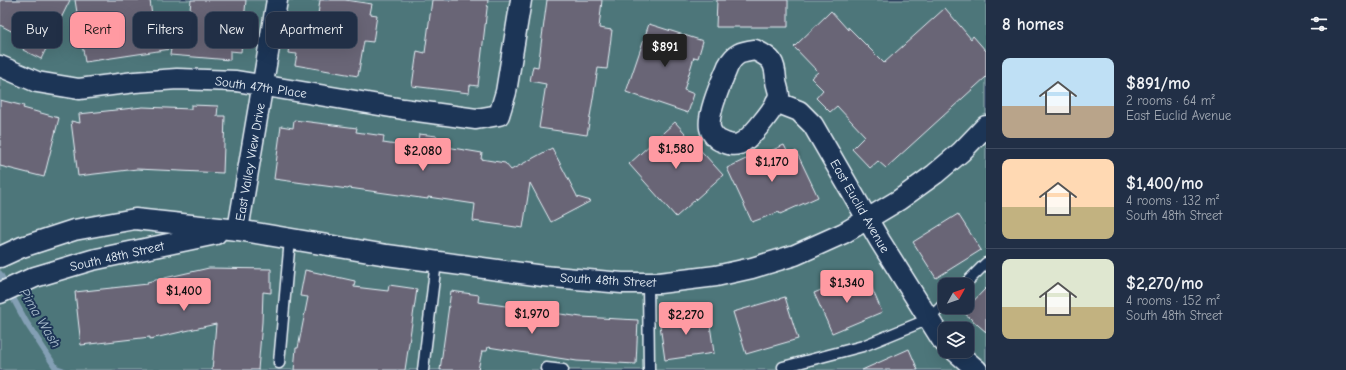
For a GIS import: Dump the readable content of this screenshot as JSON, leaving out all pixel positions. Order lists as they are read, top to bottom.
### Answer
{
  "streets": {
    "street": [
      "South 47th Place",
      "East Valley View Drive",
      "East Euclid Avenue",
      "South 48th Street"
    ]
  },
  "crossings": [
    ["South 47th Place", "East Valley View Drive"],
    ["East Valley View Drive", "South 48th Street"],
    ["East Euclid Avenue", "South 48th Street"]
  ],
  "water": ["Pima Wash"],
  "north": "top right",
  "page": {
    "heading": "8 homes",
    "chip": [
      "Buy",
      "Rent",
      "Filters",
      "New",
      "Apartment"
    ],
    "price": [
      "$891",
      "$1,580",
      "$2,080",
      "$1,170",
      "$1,340",
      "$1,400",
      "$1,970",
      "$2,270"
    ],
    "list": [
      {
        "name": "$891/mo",
        "note": "2 rooms · 64 m² · East Euclid Avenue"
      },
      {
        "name": "$1,400/mo",
        "note": "4 rooms · 132 m² · South 48th Street"
      },
      {
        "name": "$2,270/mo",
        "note": "4 rooms · 152 m² · South 48th Street"
      }
    ]
  }
}
